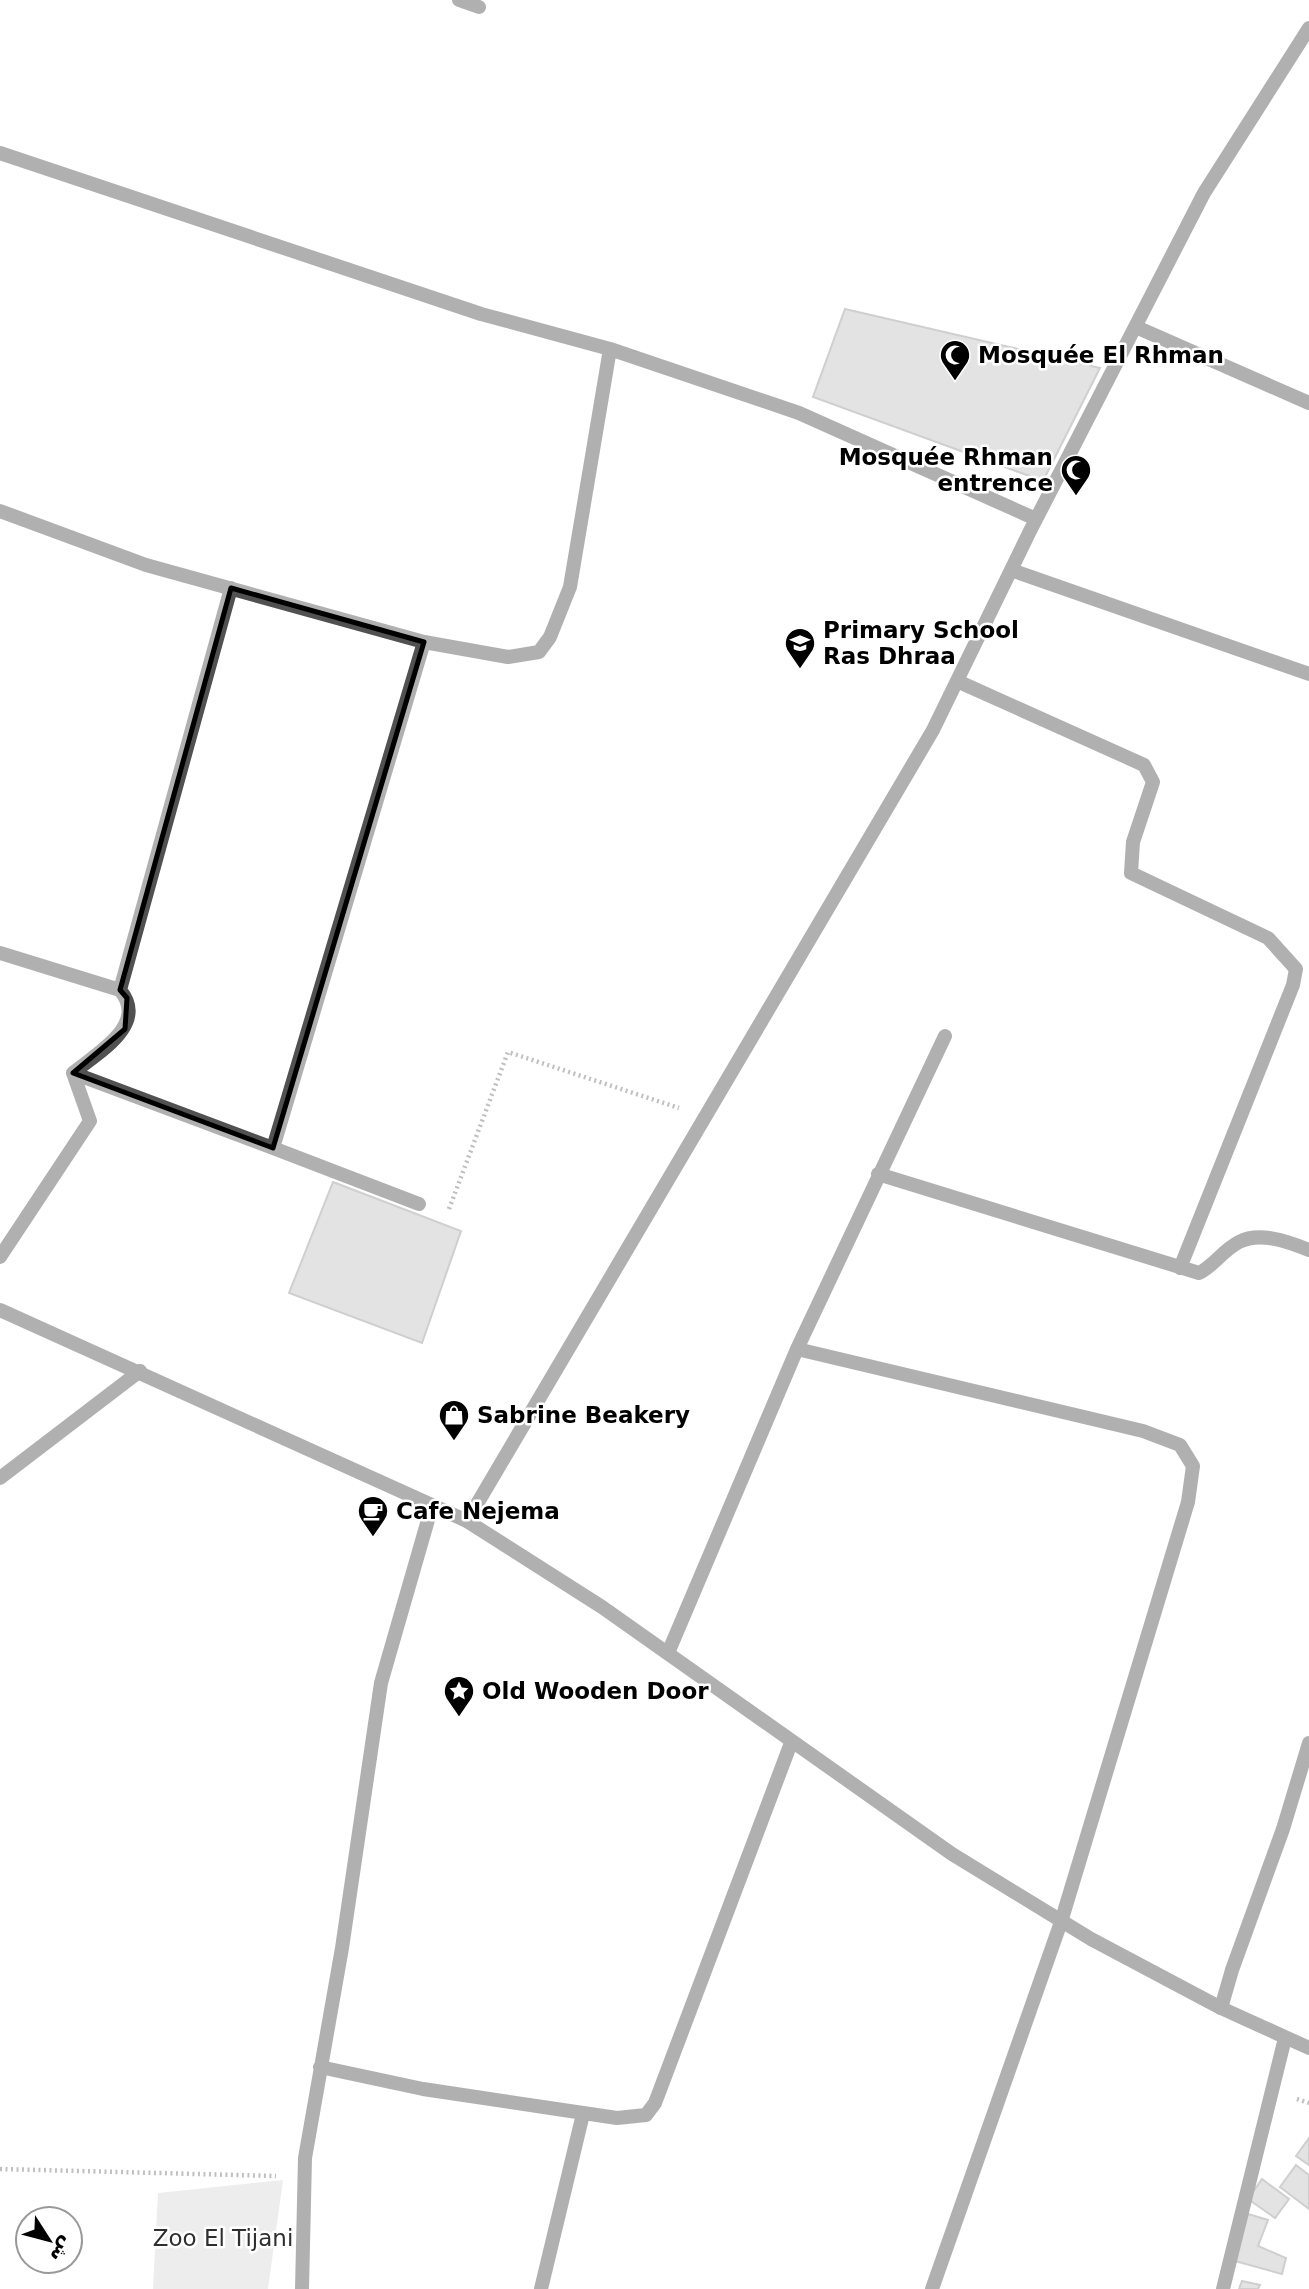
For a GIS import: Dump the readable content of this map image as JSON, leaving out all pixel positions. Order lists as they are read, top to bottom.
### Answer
{
  "parks": ["Zoo El Tijani"],
  "places": {
    "mosque": ["Mosquée El Rhman", "Mosquée Rhman entrence"],
    "school or university": ["Primary School Ras Dhraa"],
    "shop": ["Sabrine Beakery"],
    "cafe": ["Cafe Nejema"],
    "place": ["Old Wooden Door"]
  },
  "north": "bottom right"
}
